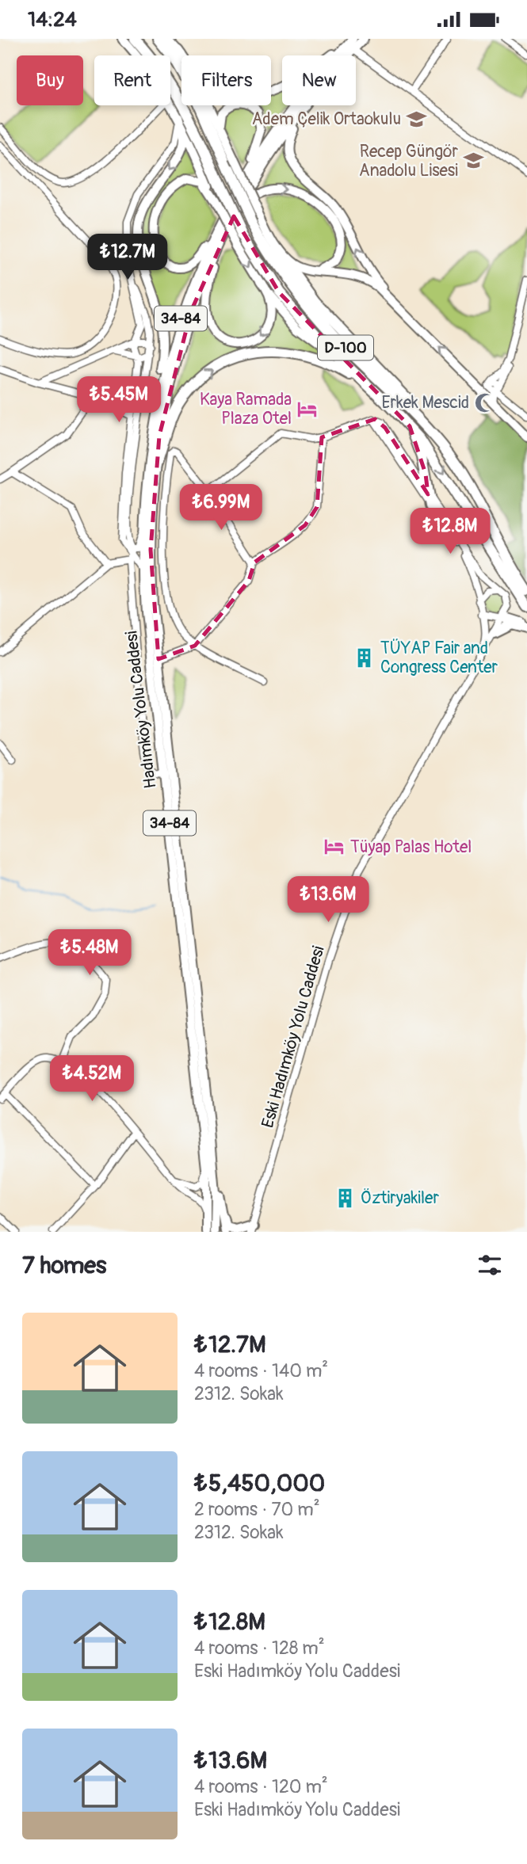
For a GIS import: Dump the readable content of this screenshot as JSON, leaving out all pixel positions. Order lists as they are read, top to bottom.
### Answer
{
  "streets": {
    "highway": ["D-100"],
    "main road": ["34-84", "Hadımköy Yolu Caddesi"],
    "street": ["Eski Hadımköy Yolu Caddesi"]
  },
  "crossings": [
    ["34-84", "Hadımköy Yolu Caddesi"]
  ],
  "places": {
    "school or university": ["Adem Çelik Ortaokulu", "Recep Güngör Anadolu Lisesi"],
    "mosque": ["Erkek Mescid"],
    "hotel": ["Kaya Ramada Plaza Otel", "Tüyap Palas Hotel"],
    "building": ["TÜYAP Fair and Congress Center", "Öztiryakiler"]
  },
  "page": {
    "status": "14:24",
    "chip": [
      "Buy",
      "Rent",
      "Filters",
      "New"
    ],
    "price": [
      "₺12.7M",
      "₺5.45M",
      "₺6.99M",
      "₺12.8M",
      "₺13.6M",
      "₺5.48M",
      "₺4.52M"
    ],
    "heading": "7 homes",
    "list": [
      {
        "name": "₺12.7M",
        "note": "4 rooms · 140 m² · 2312. Sokak"
      },
      {
        "name": "₺5,450,000",
        "note": "2 rooms · 70 m² · 2312. Sokak"
      },
      {
        "name": "₺12.8M",
        "note": "4 rooms · 128 m² · Eski Hadımköy Yolu Caddesi"
      },
      {
        "name": "₺13.6M",
        "note": "4 rooms · 120 m² · Eski Hadımköy Yolu Caddesi"
      }
    ]
  }
}
